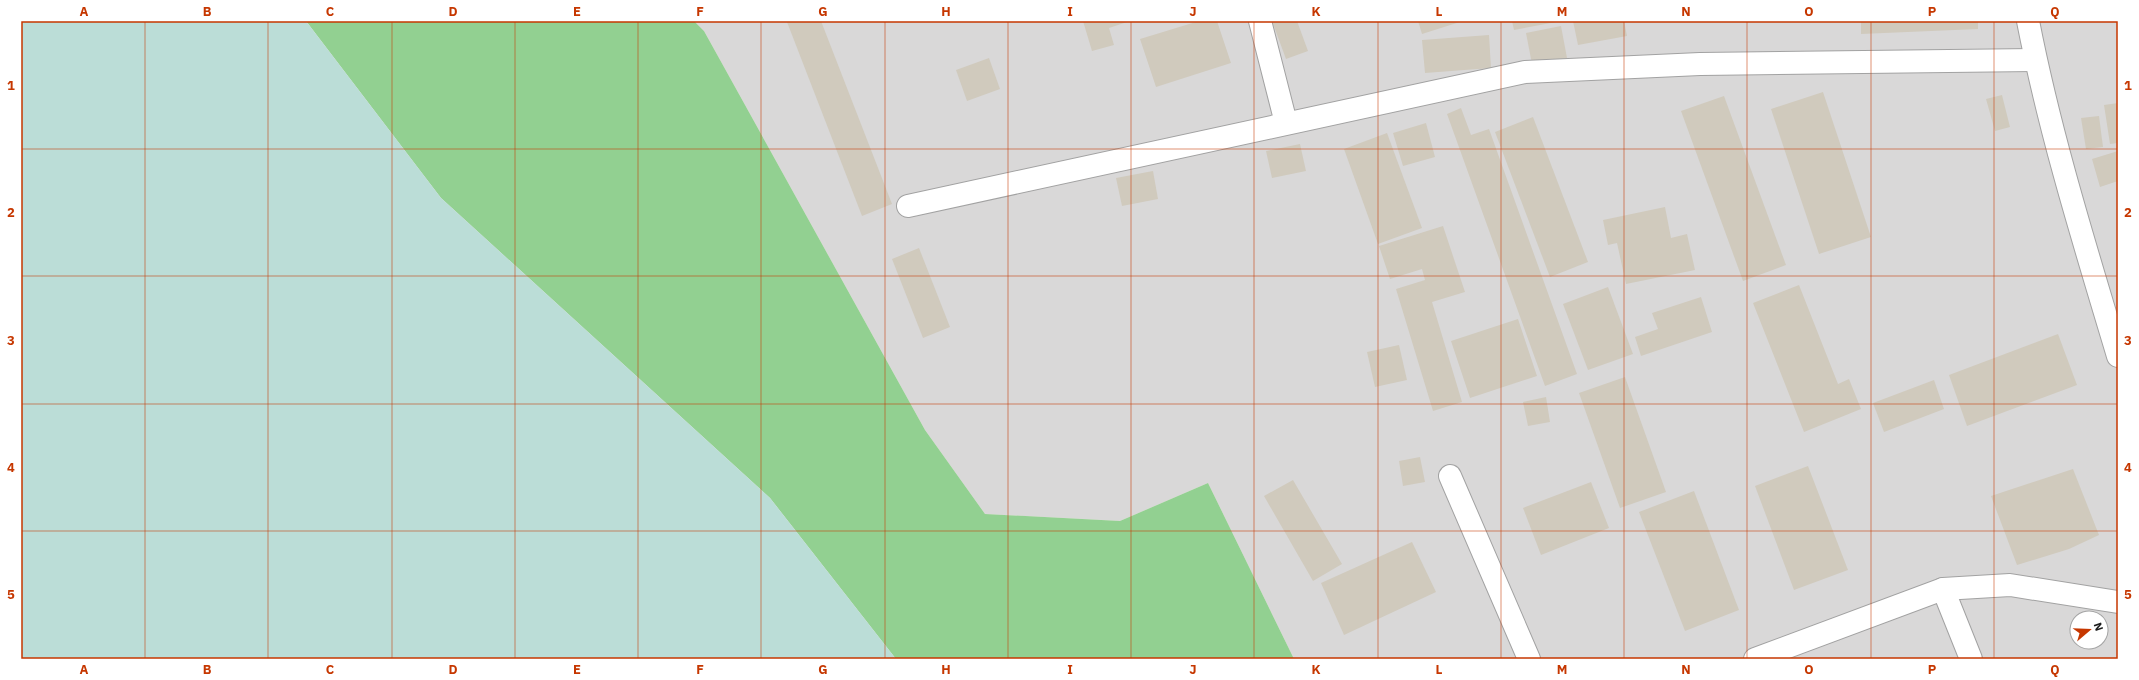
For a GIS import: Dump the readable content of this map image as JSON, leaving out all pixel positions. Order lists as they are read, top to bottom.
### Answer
{
  "north": "right",
  "grid": {
    "columns": [
      "A",
      "B",
      "C",
      "D",
      "E",
      "F",
      "G",
      "H",
      "I",
      "J",
      "K",
      "L",
      "M",
      "N",
      "O",
      "P",
      "Q"
    ],
    "rows": [
      "1",
      "2",
      "3",
      "4",
      "5"
    ]
  }
}
